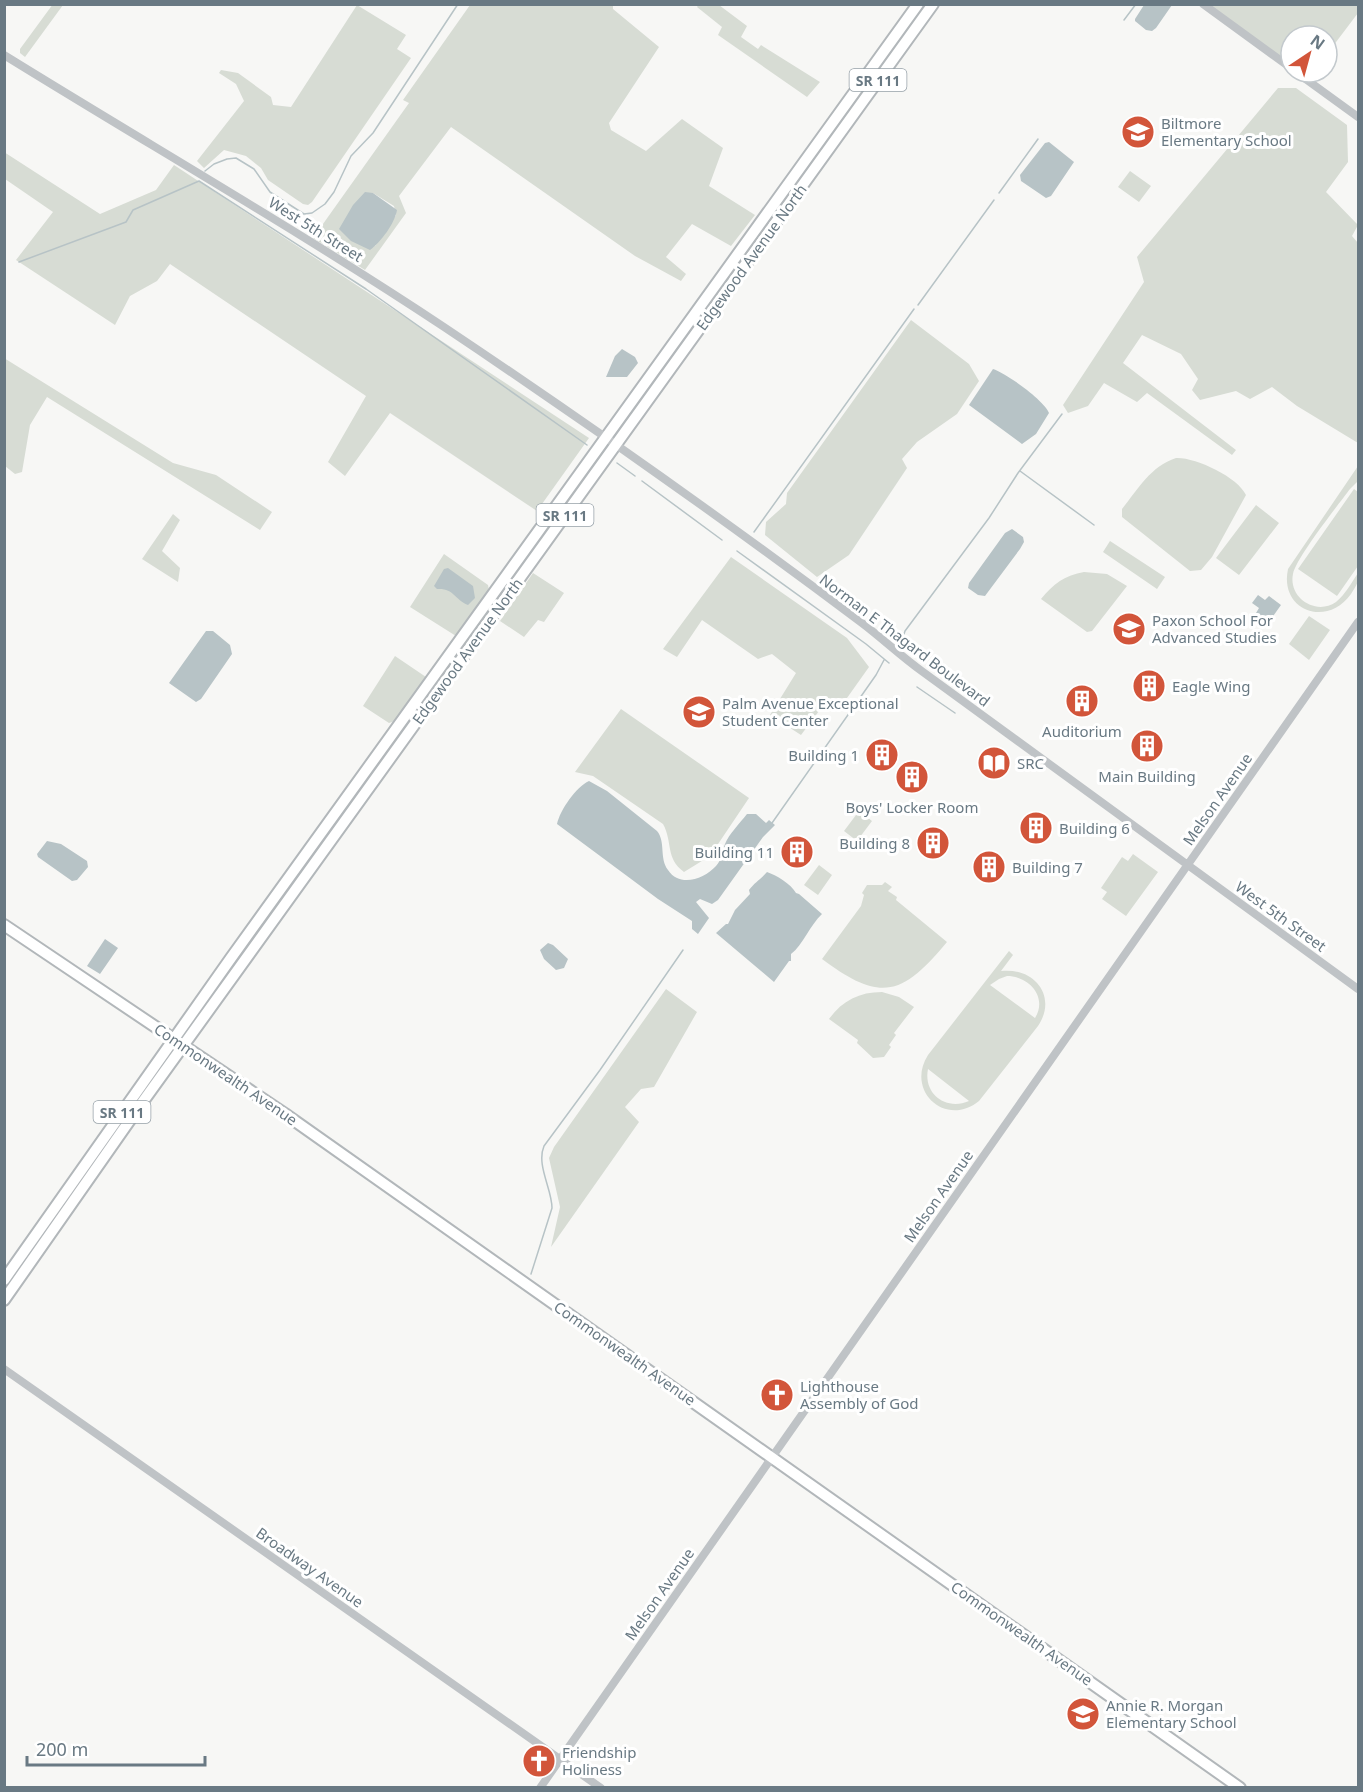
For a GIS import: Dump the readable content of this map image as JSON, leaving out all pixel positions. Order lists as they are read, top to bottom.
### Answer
{
  "streets": {
    "main road": ["SR 111", "Edgewood Avenue North", "Commonwealth Avenue"],
    "street": [
      "West 5th Street",
      "Norman E Thagard Boulevard",
      "Melson Avenue",
      "Broadway Avenue"
    ]
  },
  "crossings": [
    ["West 5th Street", "Edgewood Avenue North"],
    ["West 5th Street", "Norman E Thagard Boulevard"],
    ["West 5th Street", "Melson Avenue"],
    ["Edgewood Avenue North", "Norman E Thagard Boulevard"],
    ["Edgewood Avenue North", "Commonwealth Avenue"],
    ["Norman E Thagard Boulevard", "Melson Avenue"],
    ["Melson Avenue", "Commonwealth Avenue"],
    ["Melson Avenue", "Broadway Avenue"]
  ],
  "places": {
    "school or university": [
      "Biltmore Elementary School",
      "Paxon School For Advanced Studies",
      "Palm Avenue Exceptional Student Center",
      "Annie R. Morgan Elementary School"
    ],
    "building": [
      "Eagle Wing",
      "Auditorium",
      "Main Building",
      "Building 1",
      "Boys' Locker Room",
      "Building 6",
      "Building 8",
      "Building 11",
      "Building 7"
    ],
    "library": ["SRC"],
    "church": ["Lighthouse Assembly of God", "Friendship Holiness"]
  },
  "scale_bar": "200 m",
  "north": "top right"
}
